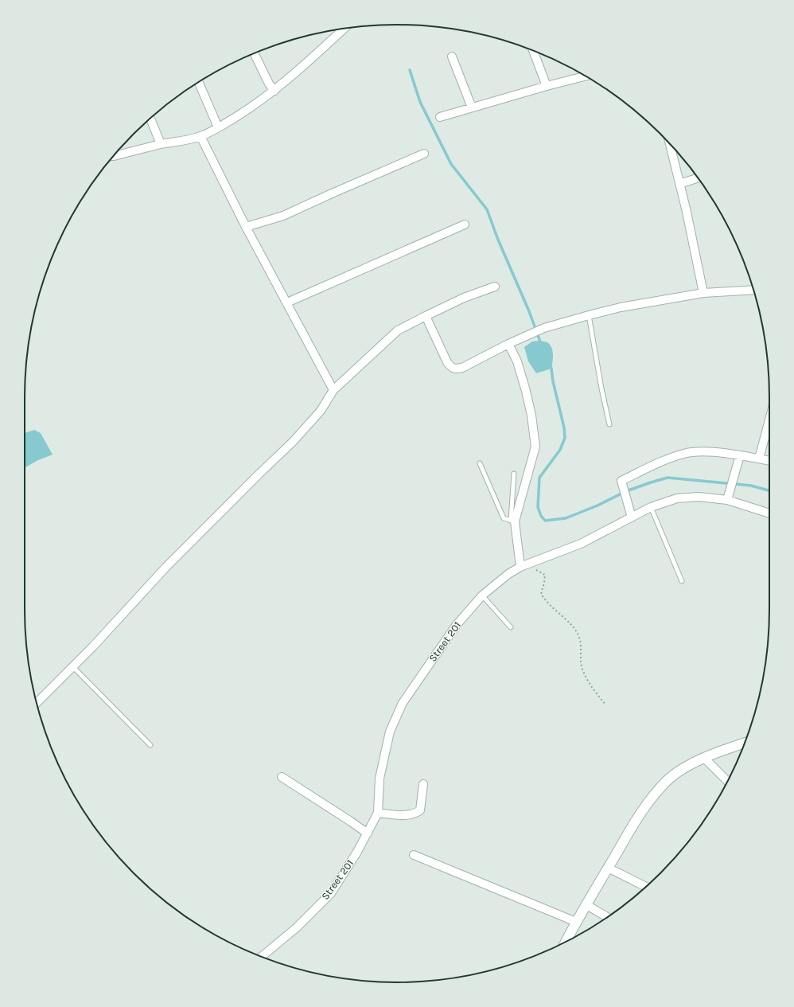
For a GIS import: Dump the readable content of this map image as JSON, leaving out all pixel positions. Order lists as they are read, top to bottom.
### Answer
{
  "streets": {
    "street": ["Street 201"]
  }
}
